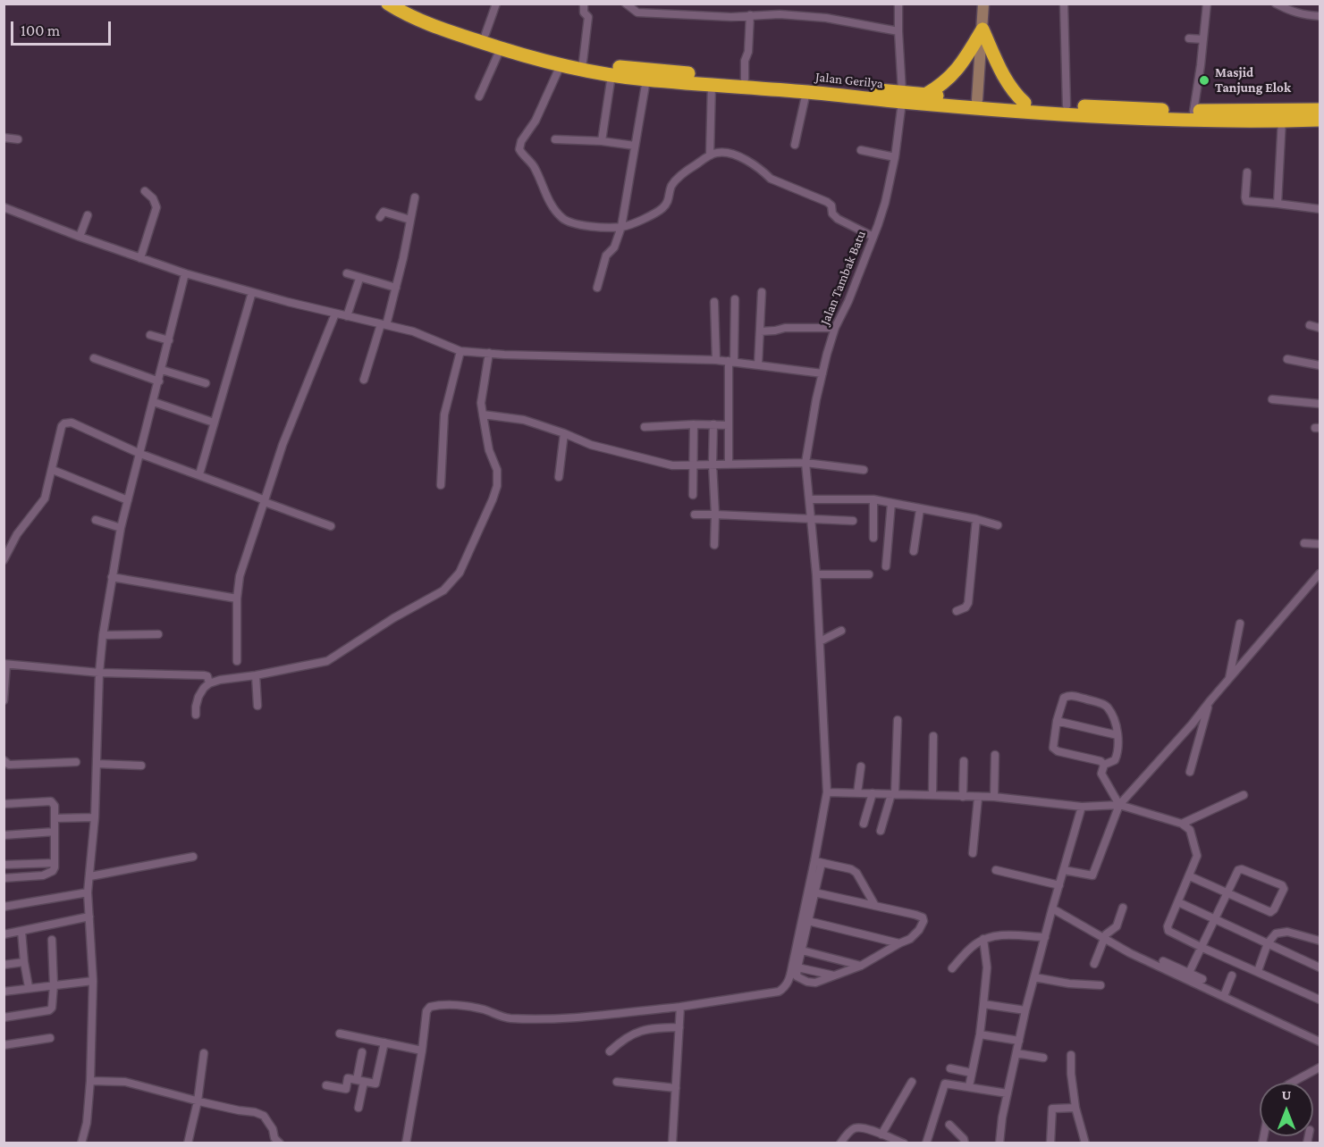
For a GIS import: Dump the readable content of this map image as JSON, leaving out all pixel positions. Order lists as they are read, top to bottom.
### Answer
{
  "streets": {
    "highway": ["Jalan Gerilya"],
    "street": ["Jalan Tambak Batu"]
  },
  "crossings": [
    ["Jalan Gerilya", "Jalan Tambak Batu"]
  ],
  "places": ["Masjid Tanjung Elok"],
  "scale_bar": "100 m",
  "north": "top"
}
